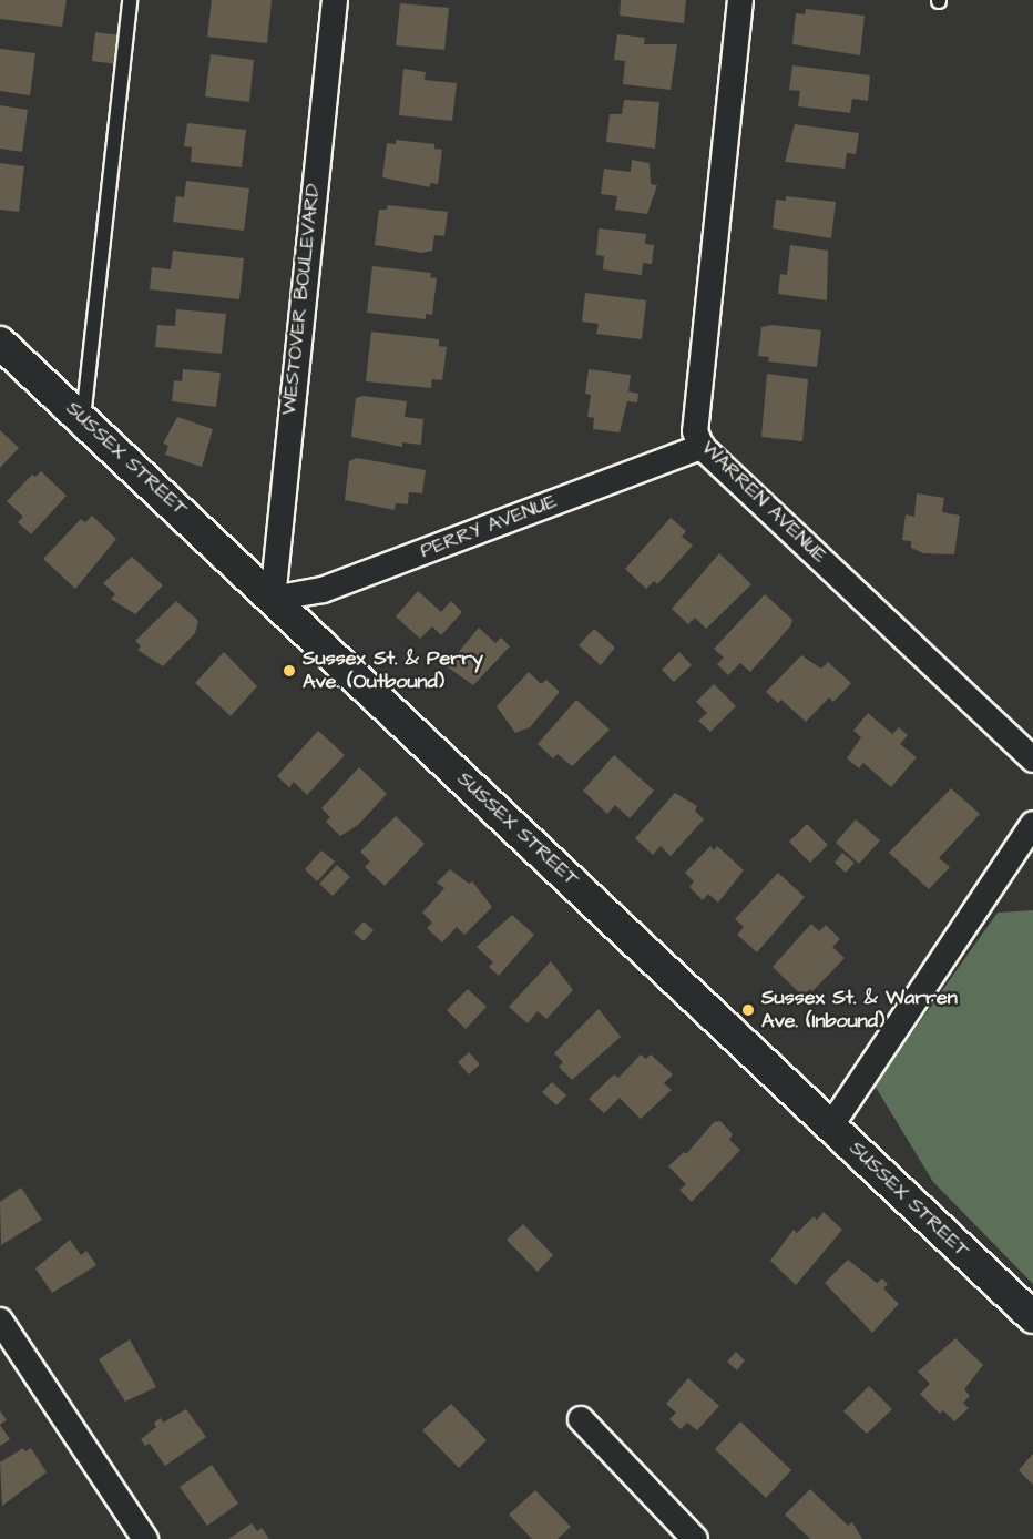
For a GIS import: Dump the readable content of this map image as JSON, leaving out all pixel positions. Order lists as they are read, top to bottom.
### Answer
{
  "streets": {
    "street": [
      "WESTOVER BOULEVARD",
      "SUSSEX STREET",
      "WARREN AVENUE",
      "PERRY AVENUE"
    ]
  },
  "crossings": [
    ["WESTOVER BOULEVARD", "SUSSEX STREET"],
    ["WESTOVER BOULEVARD", "PERRY AVENUE"],
    ["SUSSEX STREET", "PERRY AVENUE"],
    ["WARREN AVENUE", "PERRY AVENUE"]
  ],
  "places": ["Sussex St. & Perry Ave. (Outbound)", "Sussex St. & Warren Ave. (Inbound)"]
}
